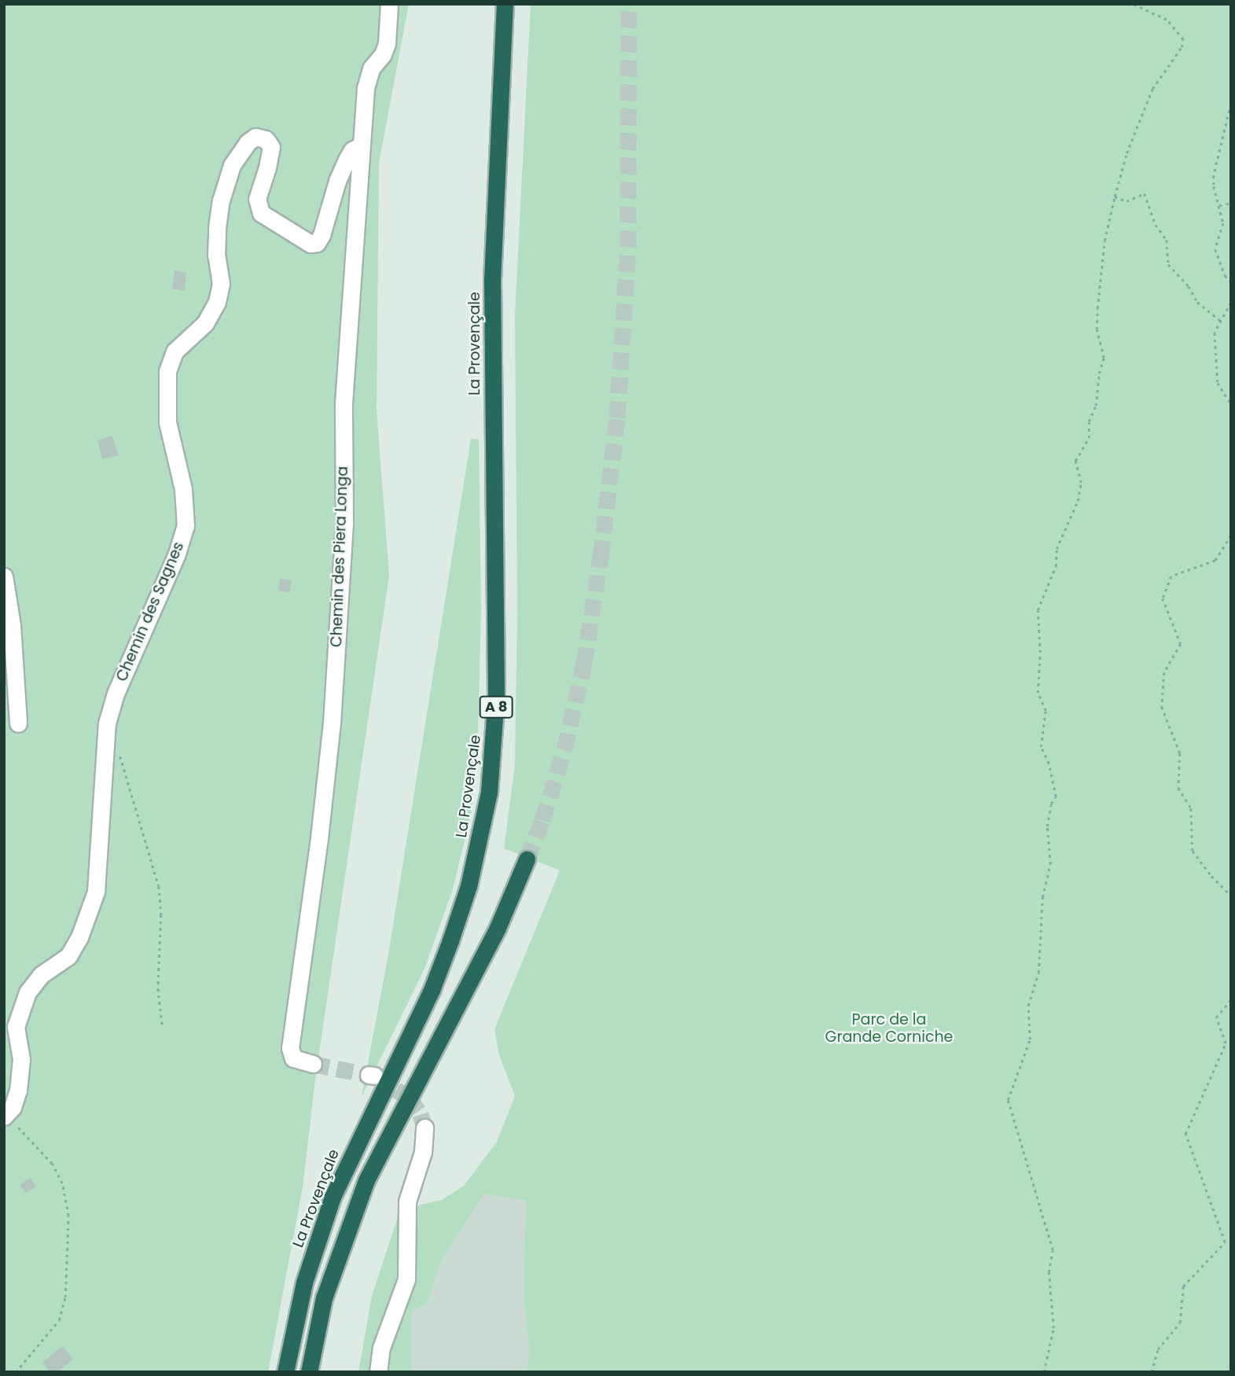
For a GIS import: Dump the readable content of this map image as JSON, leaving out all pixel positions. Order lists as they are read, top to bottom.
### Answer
{
  "streets": {
    "highway": ["La Provençale", "A 8"],
    "lane": ["Chemin des Piera Longa", "Chemin des Sagnes"]
  },
  "crossings": [
    ["Chemin des Piera Longa", "Chemin des Sagnes"]
  ],
  "parks": ["Parc de la Grande Corniche"]
}
